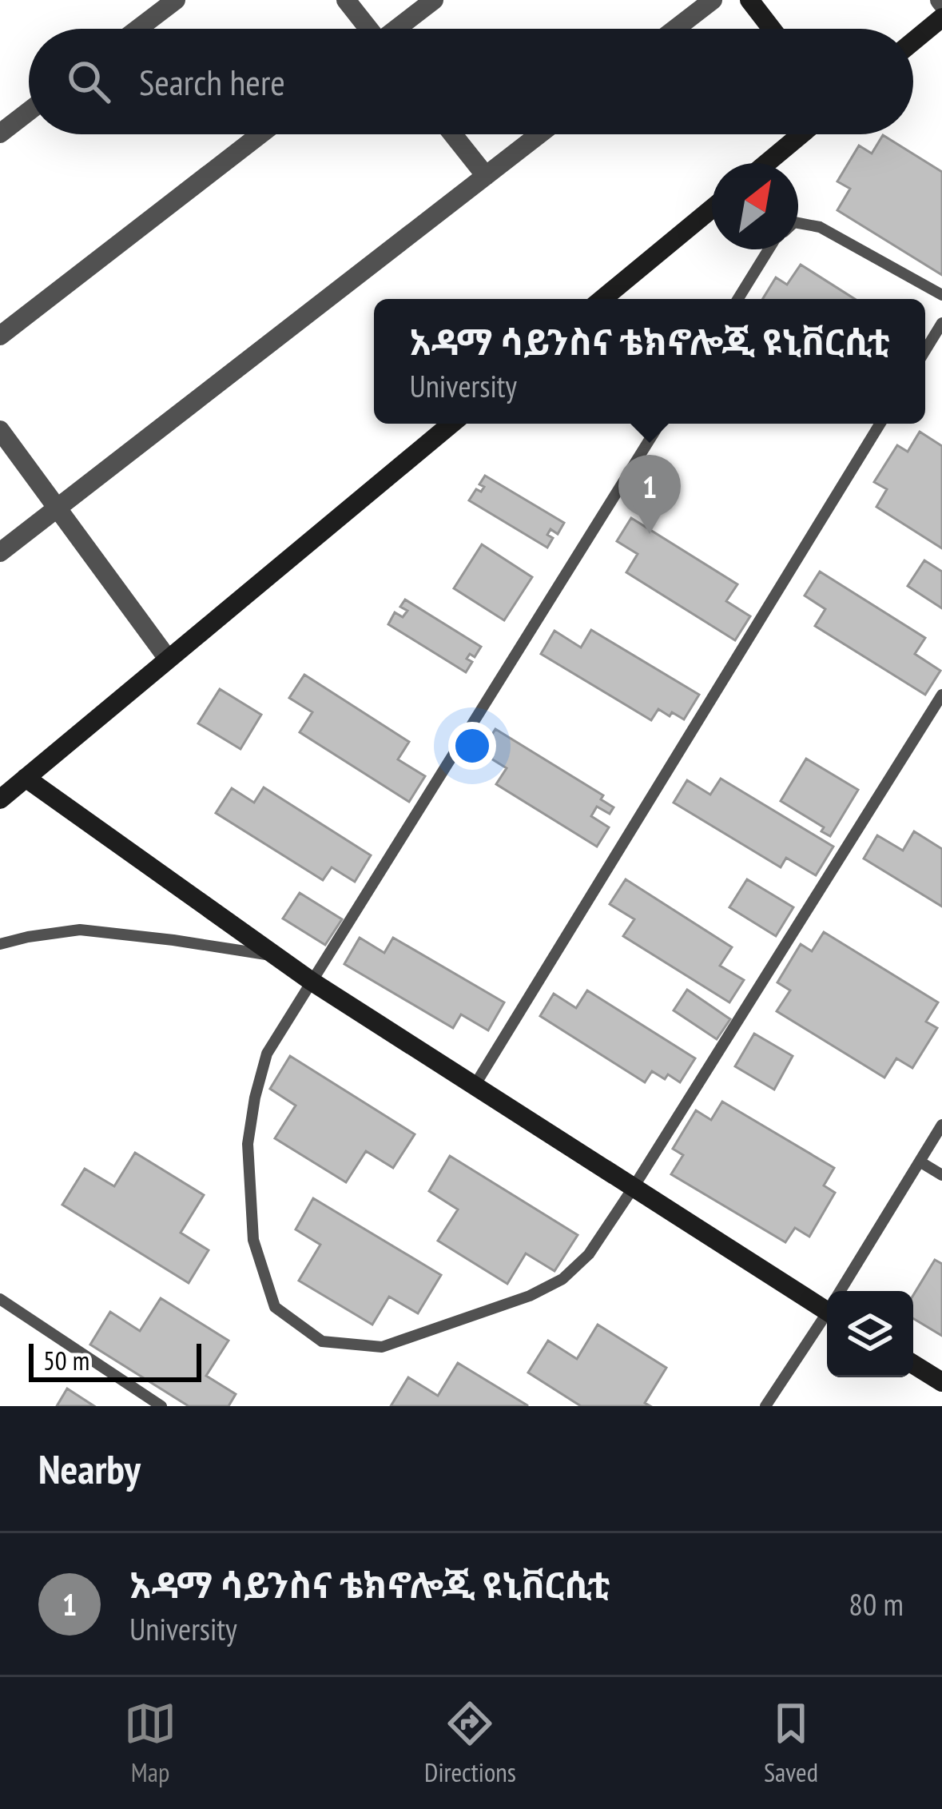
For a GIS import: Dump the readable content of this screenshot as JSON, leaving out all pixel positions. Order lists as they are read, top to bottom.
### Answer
{
  "scale_bar": "50 m",
  "north": "top right",
  "page": {
    "search": "Search here",
    "popup": ["አዳማ ሳይንስና ቴክኖሎጂ ዩኒቨርሲቲ", "University"],
    "pins": "1",
    "scale": "50 m",
    "heading": "Nearby",
    "list": [
      {
        "mark": "1",
        "name": "አዳማ ሳይንስና ቴክኖሎጂ ዩኒቨርሲቲ",
        "note": "University",
        "value": "80 m"
      }
    ],
    "nav": ["Map", "Directions", "Saved"]
  }
}
